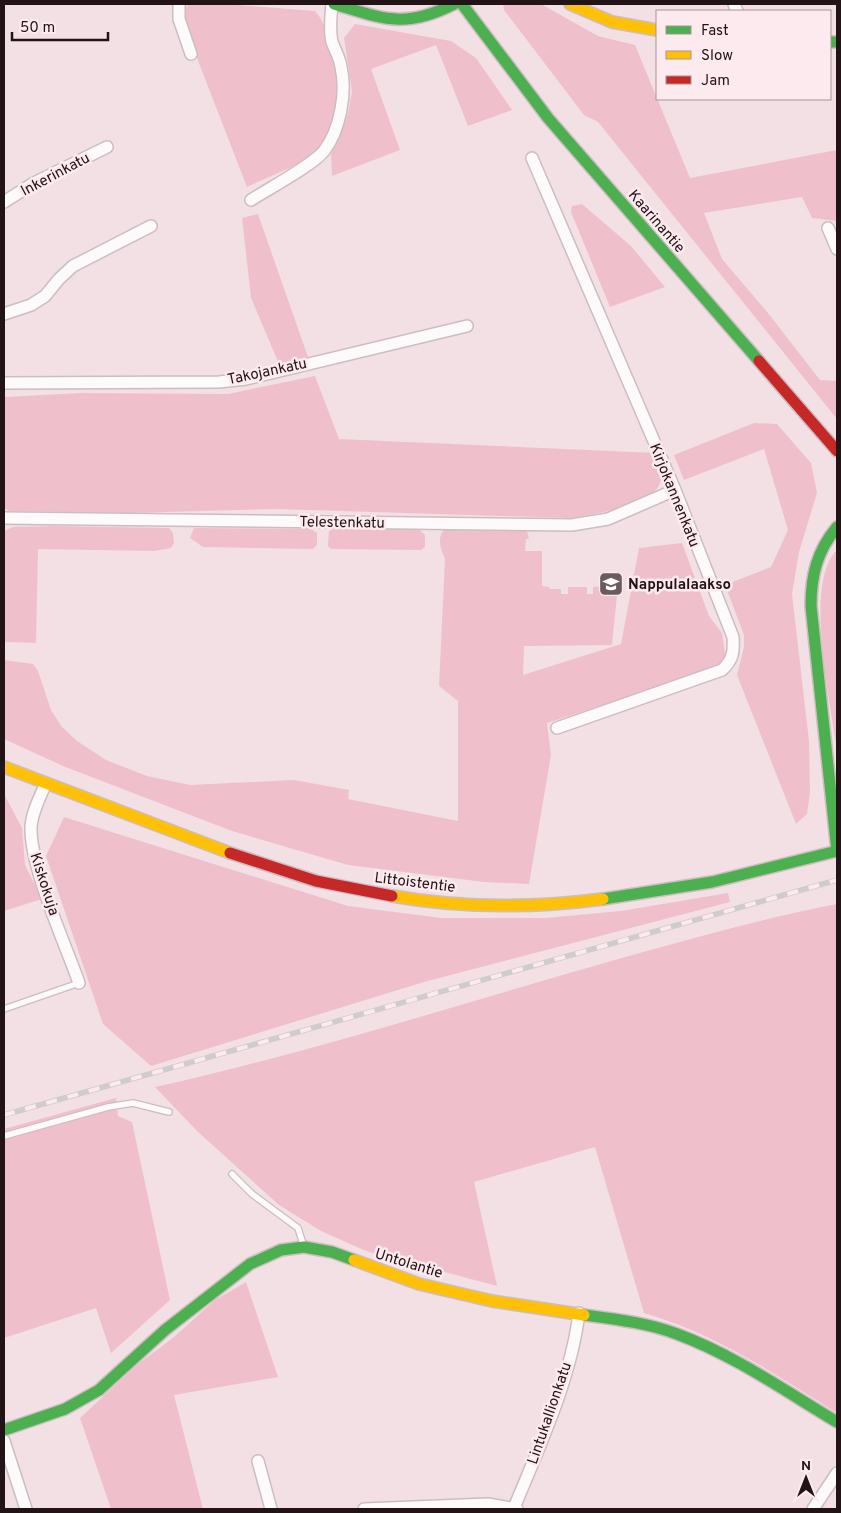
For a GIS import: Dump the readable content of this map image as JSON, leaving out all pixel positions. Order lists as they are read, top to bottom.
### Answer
{
  "streets": {
    "street": [
      "Inkerinkatu",
      "Kaarinantie",
      "Takojankatu",
      "Kirjokannenkatu",
      "Telestenkatu",
      "Littoistentie",
      "Kiskokuja",
      "Untolantie",
      "Lintukallionkatu"
    ]
  },
  "crossings": [
    ["Kirjokannenkatu", "Telestenkatu"],
    ["Littoistentie", "Kiskokuja"],
    ["Untolantie", "Lintukallionkatu"]
  ],
  "places": {
    "school or university": ["Nappulalaakso"]
  },
  "legend": ["Fast", "Slow", "Jam"],
  "scale_bar": "50 m",
  "north": "top"
}
